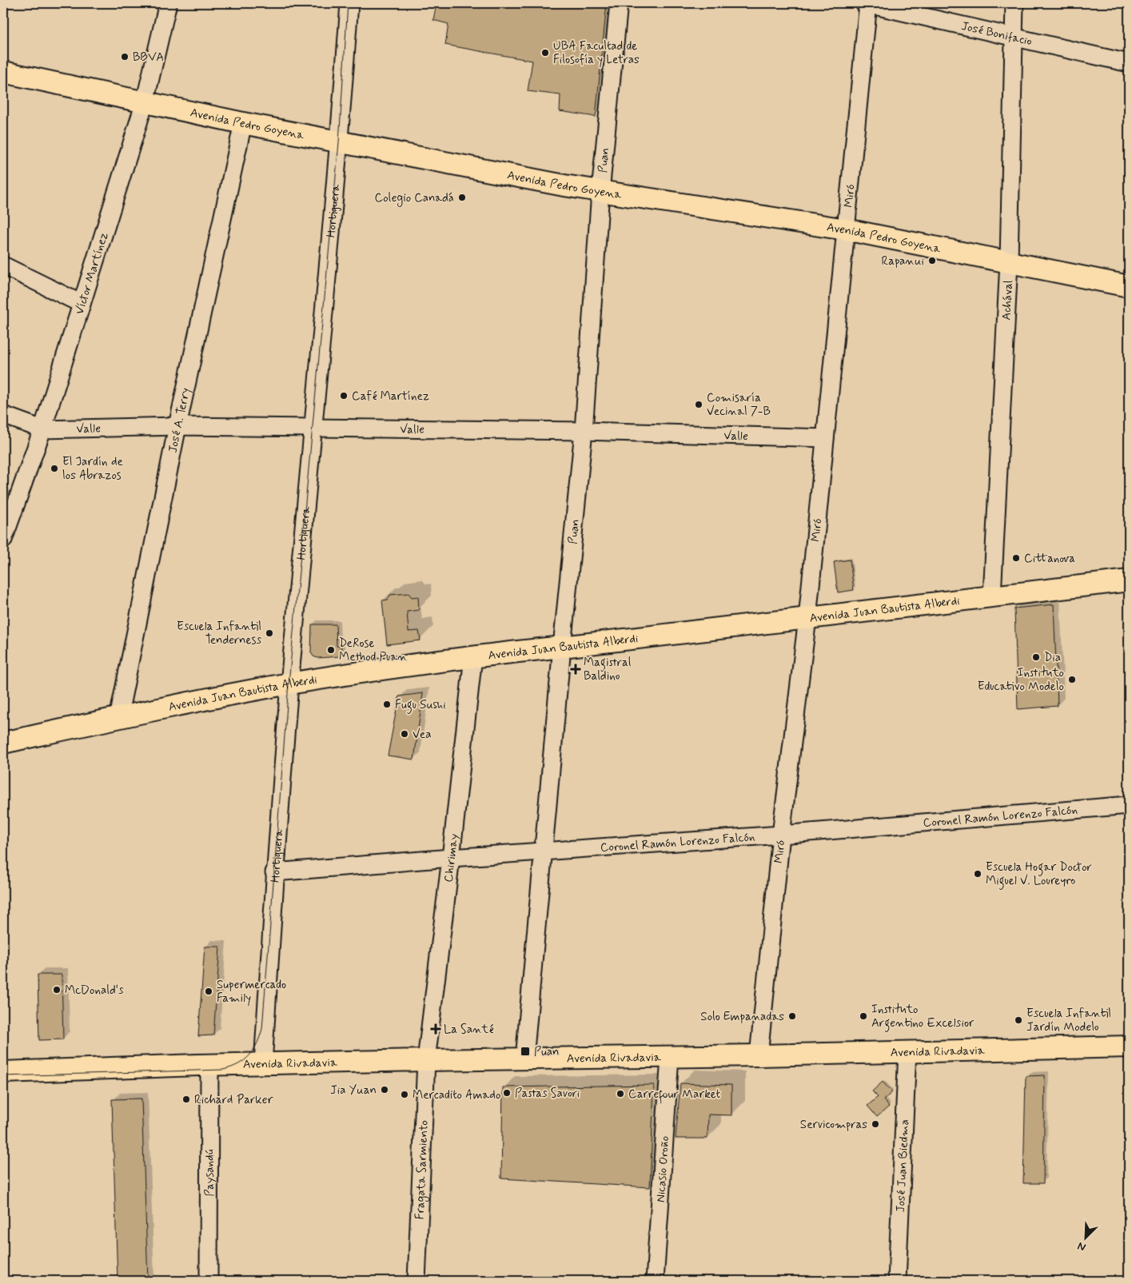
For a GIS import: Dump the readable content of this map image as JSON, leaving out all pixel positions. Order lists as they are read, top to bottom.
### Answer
{
  "streets": {
    "main road": ["Avenida Pedro Goyena", "Avenida Juan Bautista Alberdi", "Avenida Rivadavia"],
    "street": [
      "José Bonifacio",
      "Puan",
      "Miró",
      "Hortiguera",
      "Víctor Martínez",
      "Achával",
      "José A. Terry",
      "Valle",
      "Coronel Ramón Lorenzo Falcón",
      "Chirimay",
      "José Juan Biedma",
      "Nicasio Oroño",
      "Fragata Sarmiento",
      "Paysandú"
    ]
  },
  "crossings": [
    ["José Bonifacio", "Miró"],
    ["José Bonifacio", "Achával"],
    ["Avenida Pedro Goyena", "Puan"],
    ["Avenida Pedro Goyena", "Miró"],
    ["Avenida Pedro Goyena", "Hortiguera"],
    ["Avenida Pedro Goyena", "Víctor Martínez"],
    ["Avenida Pedro Goyena", "Achával"],
    ["Avenida Pedro Goyena", "José A. Terry"],
    ["Puan", "Valle"],
    ["Puan", "Avenida Juan Bautista Alberdi"],
    ["Puan", "Coronel Ramón Lorenzo Falcón"],
    ["Puan", "Avenida Rivadavia"],
    ["Miró", "Valle"],
    ["Miró", "Avenida Juan Bautista Alberdi"],
    ["Miró", "Coronel Ramón Lorenzo Falcón"],
    ["Miró", "Avenida Rivadavia"],
    ["Hortiguera", "Valle"],
    ["Hortiguera", "Avenida Juan Bautista Alberdi"],
    ["Hortiguera", "Coronel Ramón Lorenzo Falcón"],
    ["Hortiguera", "Avenida Rivadavia"],
    ["Víctor Martínez", "Valle"],
    ["Achával", "Avenida Juan Bautista Alberdi"],
    ["José A. Terry", "Valle"],
    ["José A. Terry", "Avenida Juan Bautista Alberdi"],
    ["Avenida Juan Bautista Alberdi", "Chirimay"],
    ["Coronel Ramón Lorenzo Falcón", "Chirimay"],
    ["Chirimay", "Avenida Rivadavia"],
    ["Chirimay", "Fragata Sarmiento"],
    ["Avenida Rivadavia", "José Juan Biedma"],
    ["Avenida Rivadavia", "Nicasio Oroño"],
    ["Avenida Rivadavia", "Fragata Sarmiento"],
    ["Avenida Rivadavia", "Paysandú"]
  ],
  "places": {
    "other": [
      "UBA Facultad de Filosofía y Letras",
      "BBVA",
      "Colegio Canadá",
      "Rapanui",
      "Café Martínez",
      "Comisaría Vecinal 7-B",
      "El Jardín de los Abrazos",
      "Cittanova",
      "Escuela Infantil Tenderness",
      "DeRose Method Puan",
      "Dia",
      "Instituto Educativo Modelo",
      "Fugu Sushi",
      "Vea",
      "Escuela Hogar Doctor Miguel V. Loureyro",
      "McDonald's",
      "Supermercado Family",
      "Solo Empanadas",
      "Instituto Argentino Excelsior",
      "Escuela Infantil Jardín Modelo",
      "Jia Yuan",
      "Pastas Savori",
      "Carrefour Market",
      "Mercadito Amado",
      "Richard Parker",
      "Servicompras"
    ],
    "health": ["Magistral Baldino", "La Santé"],
    "transit": ["Puan"]
  },
  "north": "bottom left"
}
